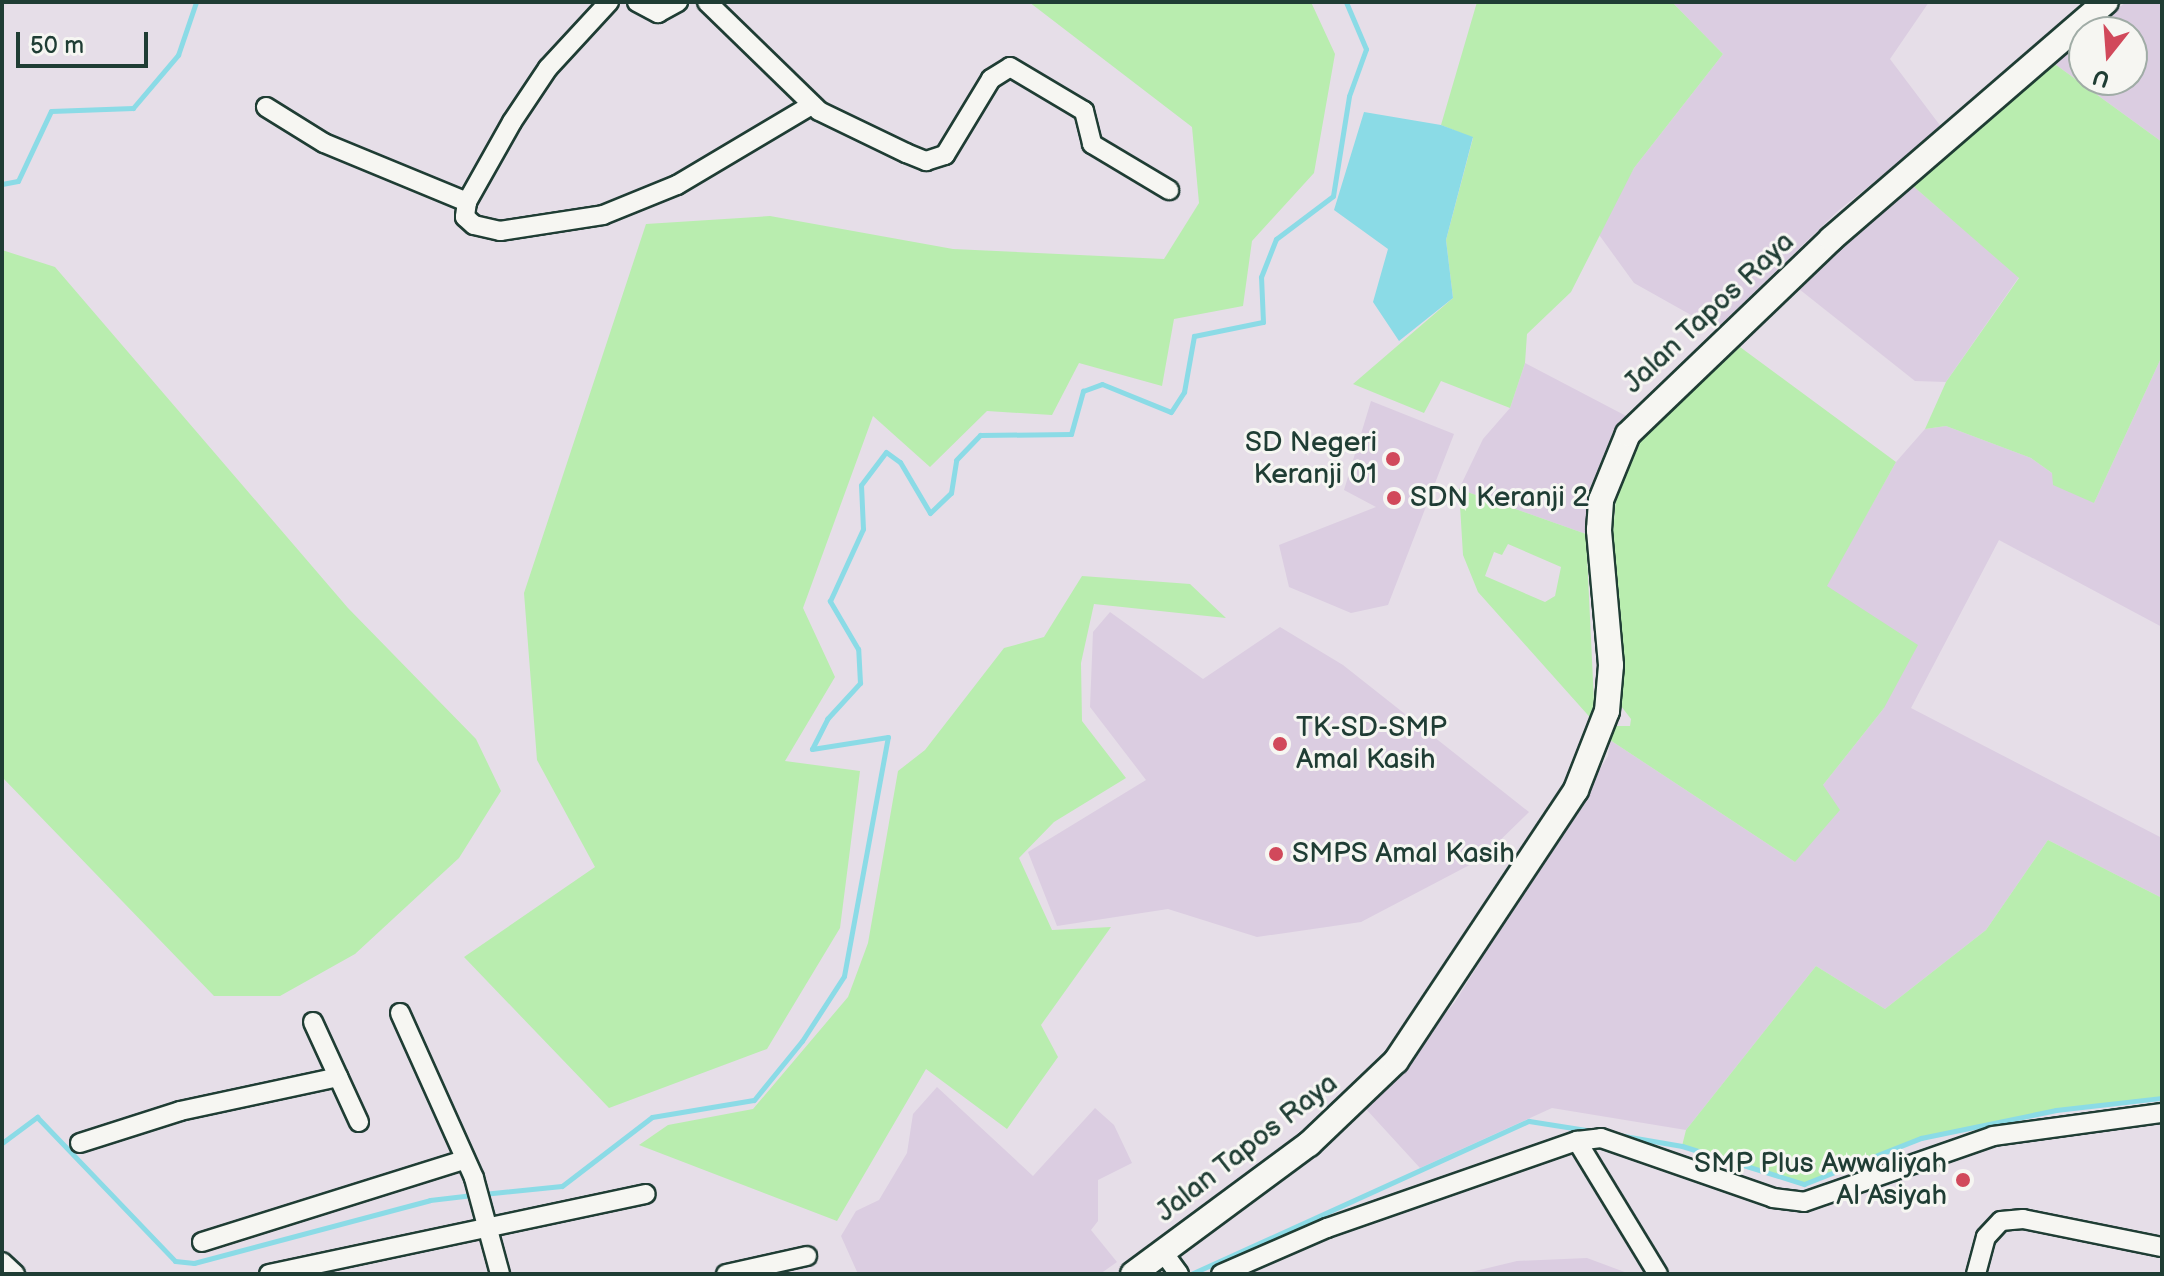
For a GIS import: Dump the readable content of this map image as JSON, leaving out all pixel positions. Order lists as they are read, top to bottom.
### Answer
{
  "streets": {
    "main road": ["Jalan Tapos Raya"]
  },
  "places": [
    "SD Negeri Keranji 01",
    "SDN Keranji 2",
    "TK-SD-SMP Amal Kasih",
    "SMPS Amal Kasih",
    "SMP Plus Awwaliyah Al Asiyah"
  ],
  "scale_bar": "50 m",
  "north": "bottom"
}
